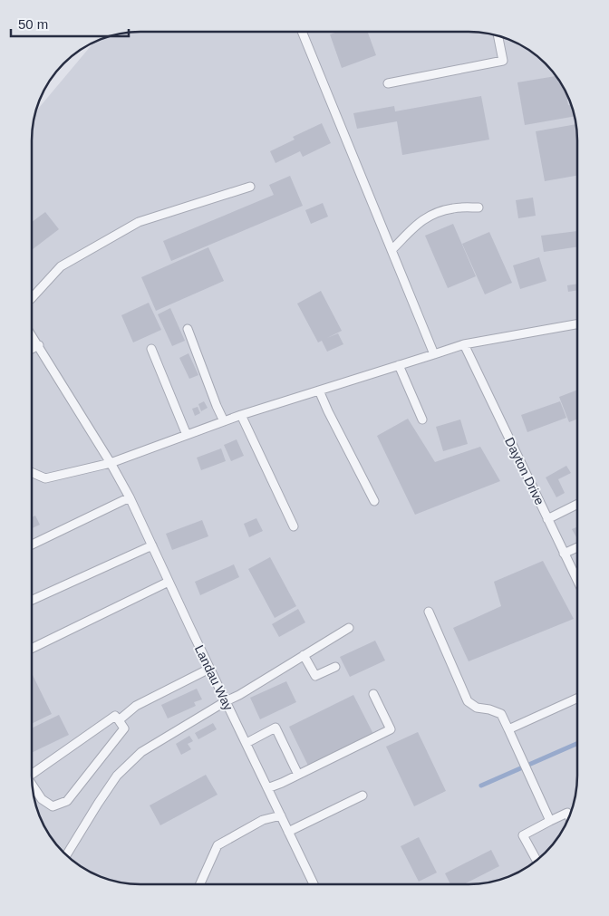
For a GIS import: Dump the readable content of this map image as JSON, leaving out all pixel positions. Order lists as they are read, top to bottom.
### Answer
{
  "streets": {
    "lane": ["Dayton Drive", "Landau Way"]
  },
  "scale_bar": "50 m"
}
